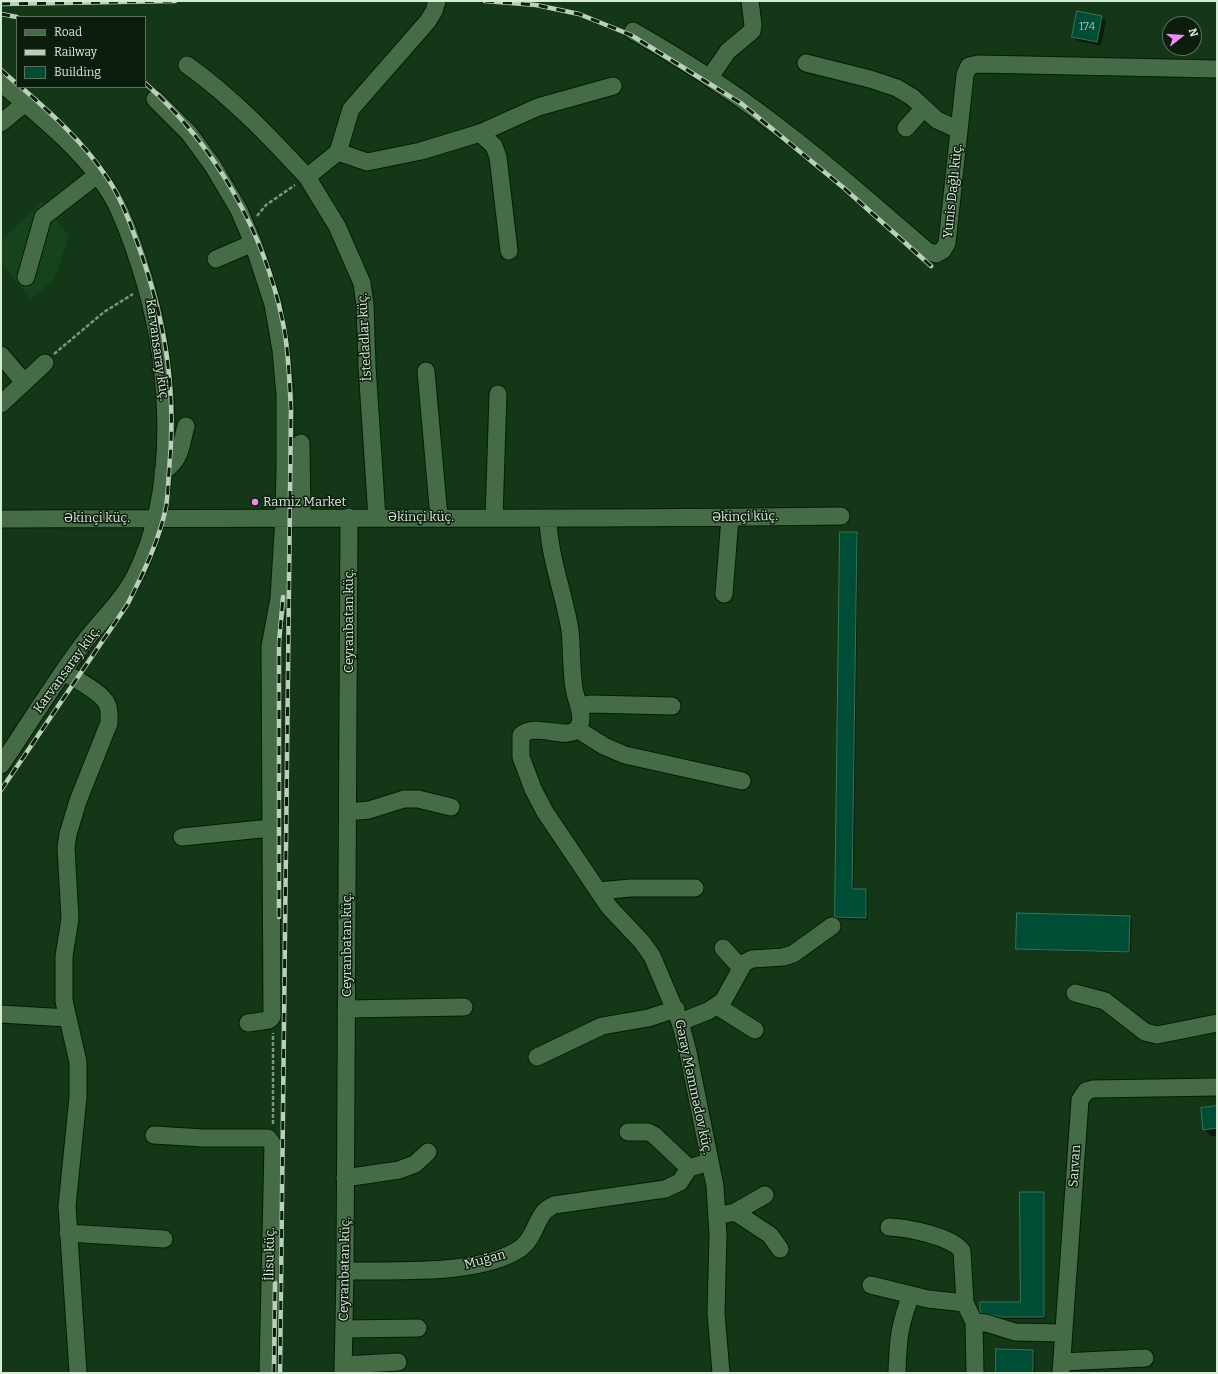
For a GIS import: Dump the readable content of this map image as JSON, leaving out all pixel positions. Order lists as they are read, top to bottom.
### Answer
{
  "streets": {
    "street": [
      "Yunis Dağlı küç.",
      "İstedadlar küç.",
      "Karvansaray küç.",
      "Əkinçi küç.",
      "Ceyranbatan küç.",
      "Gəray Məmmədov küç.",
      "Sarvan",
      "İlisu küç.",
      "Muğan"
    ]
  },
  "crossings": [
    ["İstedadlar küç.", "Əkinçi küç."],
    ["Karvansaray küç.", "Əkinçi küç."],
    ["Əkinçi küç.", "Ceyranbatan küç."],
    ["Ceyranbatan küç.", "Muğan"]
  ],
  "places": ["Ramiz Market"],
  "house_numbers": ["174"],
  "legend": ["Road", "Railway", "Building"],
  "north": "right"
}
